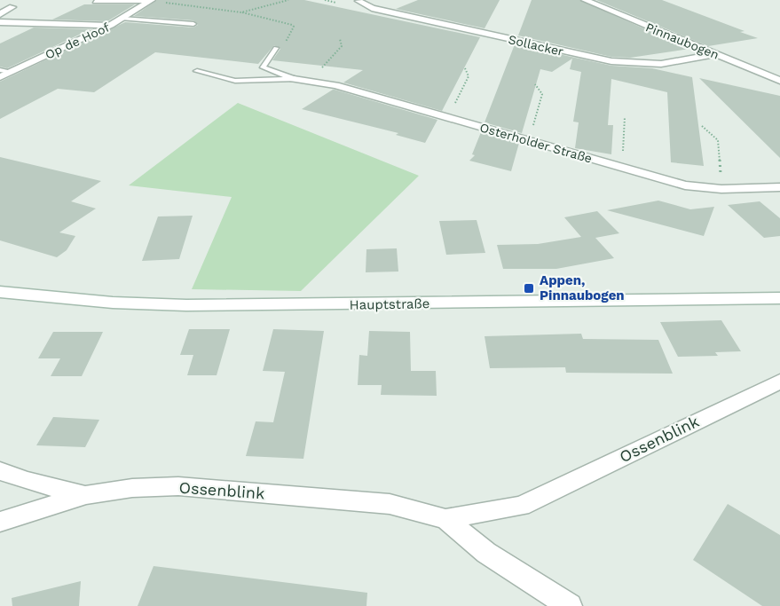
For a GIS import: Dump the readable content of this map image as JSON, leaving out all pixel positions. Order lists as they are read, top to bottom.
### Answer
{
  "streets": {
    "street": [
      "Op de Hoof",
      "Pinnaubogen",
      "Sollacker",
      "Osterholder Straße",
      "Hauptstraße",
      "Ossenblink"
    ]
  },
  "crossings": [
    ["Pinnaubogen", "Sollacker"]
  ],
  "places": {
    "transit": ["Appen, Pinnaubogen"]
  }
}
